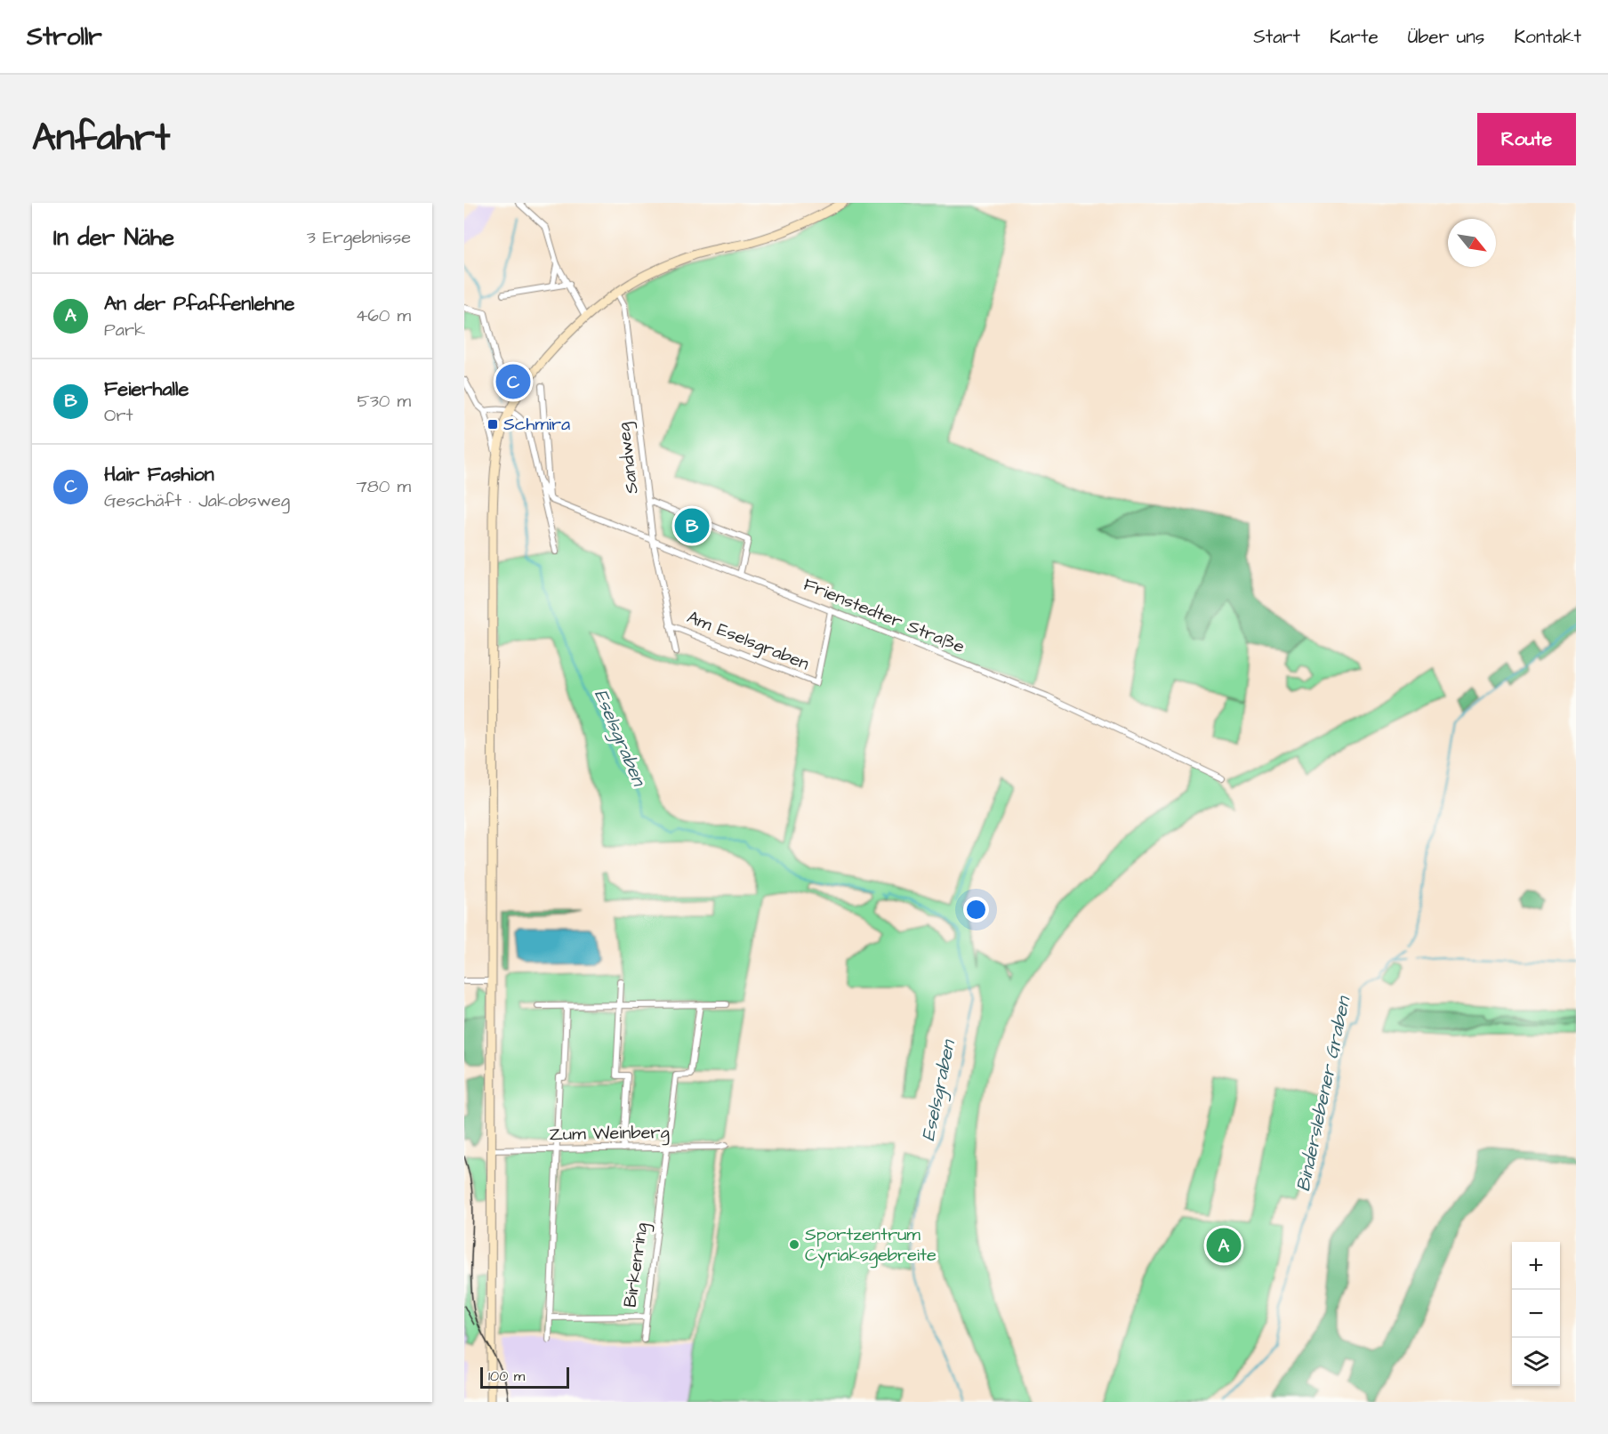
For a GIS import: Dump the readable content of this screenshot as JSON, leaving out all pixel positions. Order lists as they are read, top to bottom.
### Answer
{
  "streets": {
    "street": [
      "Sandweg",
      "Frienstedter Straße",
      "Am Eselsgraben",
      "Zum Weinberg",
      "Birkenring"
    ]
  },
  "crossings": [
    ["Sandweg", "Frienstedter Straße"],
    ["Sandweg", "Am Eselsgraben"],
    ["Frienstedter Straße", "Am Eselsgraben"],
    ["Zum Weinberg", "Birkenring"]
  ],
  "water": ["Eselsgraben", "Binderslebener Graben"],
  "places": {
    "transit": ["Schmira"],
    "other": ["Sportzentrum Cyriaksgebreite"]
  },
  "scale_bar": "100 m",
  "north": "bottom right",
  "page": {
    "header": "Strollr",
    "nav": [
      "Start",
      "Karte",
      "Über uns",
      "Kontakt"
    ],
    "title": "Anfahrt",
    "buttons": "Route",
    "heading": ["In der Nähe", "3 Ergebnisse"],
    "list": [
      {
        "mark": "A",
        "name": "An der Pfaffenlehne",
        "note": "Park",
        "value": "460 m"
      },
      {
        "mark": "B",
        "name": "Feierhalle",
        "note": "Ort",
        "value": "530 m"
      },
      {
        "mark": "C",
        "name": "Hair Fashion",
        "note": "Geschäft · Jakobsweg",
        "value": "780 m"
      }
    ],
    "pins": ["C", "B", "A"],
    "map_buttons": ["+", "−"],
    "scale": "100 m"
  }
}
